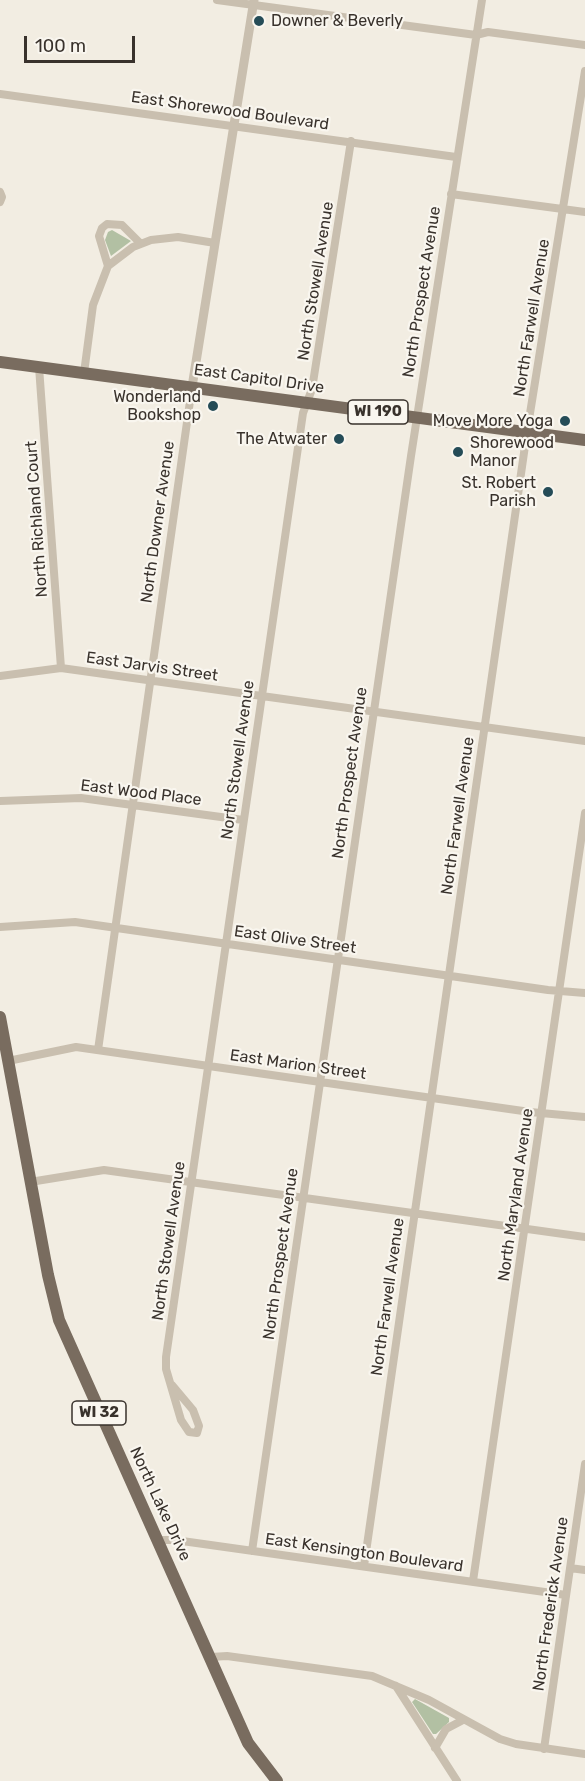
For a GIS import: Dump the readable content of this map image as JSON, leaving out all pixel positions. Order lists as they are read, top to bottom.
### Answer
{
  "streets": {
    "main road": [
      "East Capitol Drive",
      "WI 190",
      "WI 32",
      "North Lake Drive"
    ],
    "street": [
      "East Shorewood Boulevard",
      "North Stowell Avenue",
      "North Prospect Avenue",
      "North Farwell Avenue",
      "North Richland Court",
      "North Downer Avenue",
      "East Jarvis Street",
      "East Wood Place",
      "East Olive Street",
      "East Marion Street",
      "North Maryland Avenue",
      "East Kensington Boulevard",
      "North Frederick Avenue"
    ]
  },
  "crossings": [
    ["East Shorewood Boulevard", "North Stowell Avenue"],
    ["East Shorewood Boulevard", "North Prospect Avenue"],
    ["East Shorewood Boulevard", "North Downer Avenue"],
    ["North Stowell Avenue", "East Capitol Drive"],
    ["North Stowell Avenue", "East Jarvis Street"],
    ["North Stowell Avenue", "East Wood Place"],
    ["North Stowell Avenue", "East Olive Street"],
    ["North Stowell Avenue", "East Marion Street"],
    ["North Prospect Avenue", "East Capitol Drive"],
    ["North Prospect Avenue", "East Jarvis Street"],
    ["North Prospect Avenue", "East Olive Street"],
    ["North Prospect Avenue", "East Marion Street"],
    ["North Prospect Avenue", "East Kensington Boulevard"],
    ["North Farwell Avenue", "East Capitol Drive"],
    ["North Farwell Avenue", "East Jarvis Street"],
    ["North Farwell Avenue", "East Olive Street"],
    ["North Farwell Avenue", "East Marion Street"],
    ["North Farwell Avenue", "East Kensington Boulevard"],
    ["East Capitol Drive", "North Richland Court"],
    ["East Capitol Drive", "North Downer Avenue"],
    ["North Richland Court", "East Jarvis Street"],
    ["North Downer Avenue", "East Jarvis Street"],
    ["North Downer Avenue", "East Wood Place"],
    ["North Downer Avenue", "East Olive Street"],
    ["North Downer Avenue", "East Marion Street"],
    ["East Olive Street", "North Maryland Avenue"],
    ["East Marion Street", "North Maryland Avenue"],
    ["East Marion Street", "North Lake Drive"],
    ["North Maryland Avenue", "East Kensington Boulevard"],
    ["North Lake Drive", "East Kensington Boulevard"],
    ["East Kensington Boulevard", "North Frederick Avenue"]
  ],
  "places": [
    "Downer & Beverly",
    "Wonderland Bookshop",
    "Move More Yoga",
    "The Atwater",
    "Shorewood Manor",
    "St. Robert Parish"
  ],
  "scale_bar": "100 m"
}
